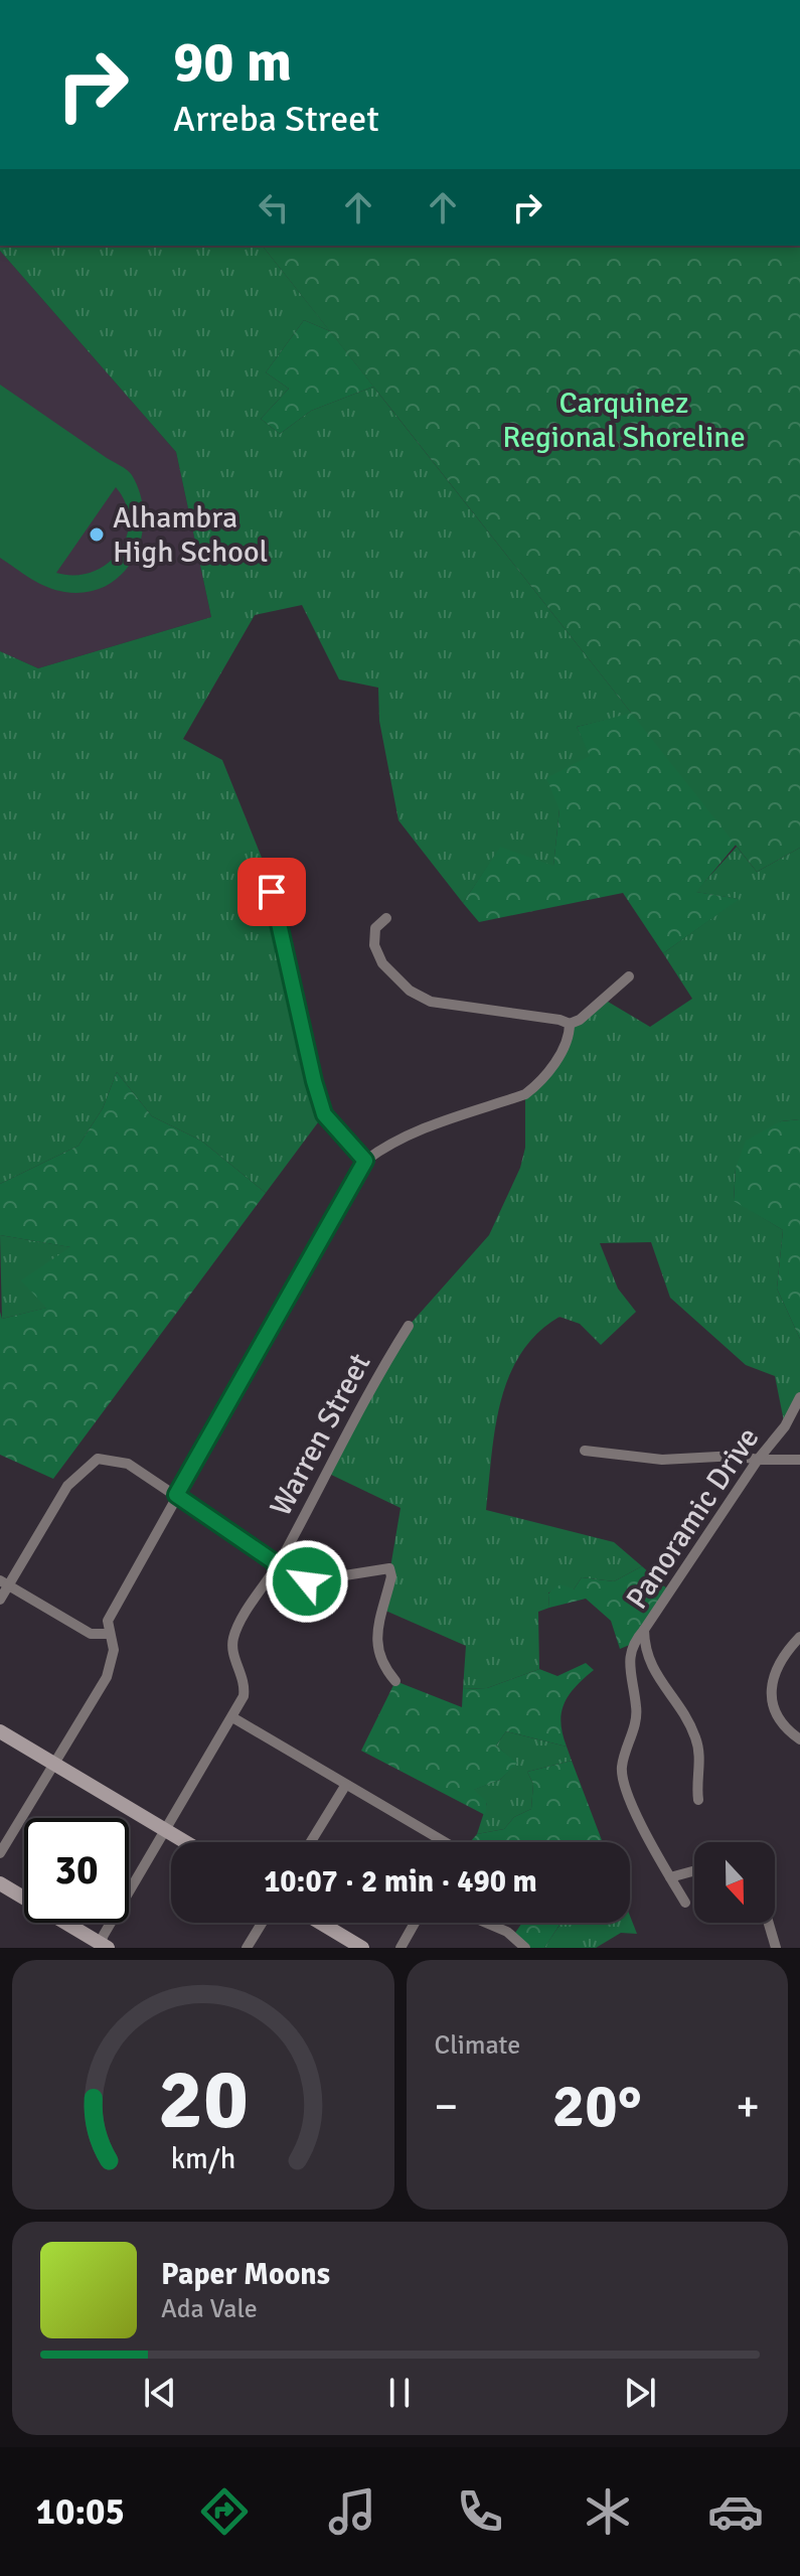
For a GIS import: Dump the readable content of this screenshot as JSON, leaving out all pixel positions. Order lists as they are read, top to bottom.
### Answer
{
  "streets": {
    "street": ["Warren Street", "Panoramic Drive"]
  },
  "parks": ["Carquinez Regional Shoreline"],
  "places": ["Alhambra High School"],
  "north": "bottom",
  "page": {
    "turn": ["90 m", "Arreba Street"],
    "limit": "30",
    "trip": "10:07 · 2 min · 490 m",
    "tile": "Climate",
    "heat": ["−", "20°", "+"],
    "song": ["Paper Moons", "Ada Vale"],
    "tabs": "10:05",
    "gauge": ["20", "km/h"]
  }
}
